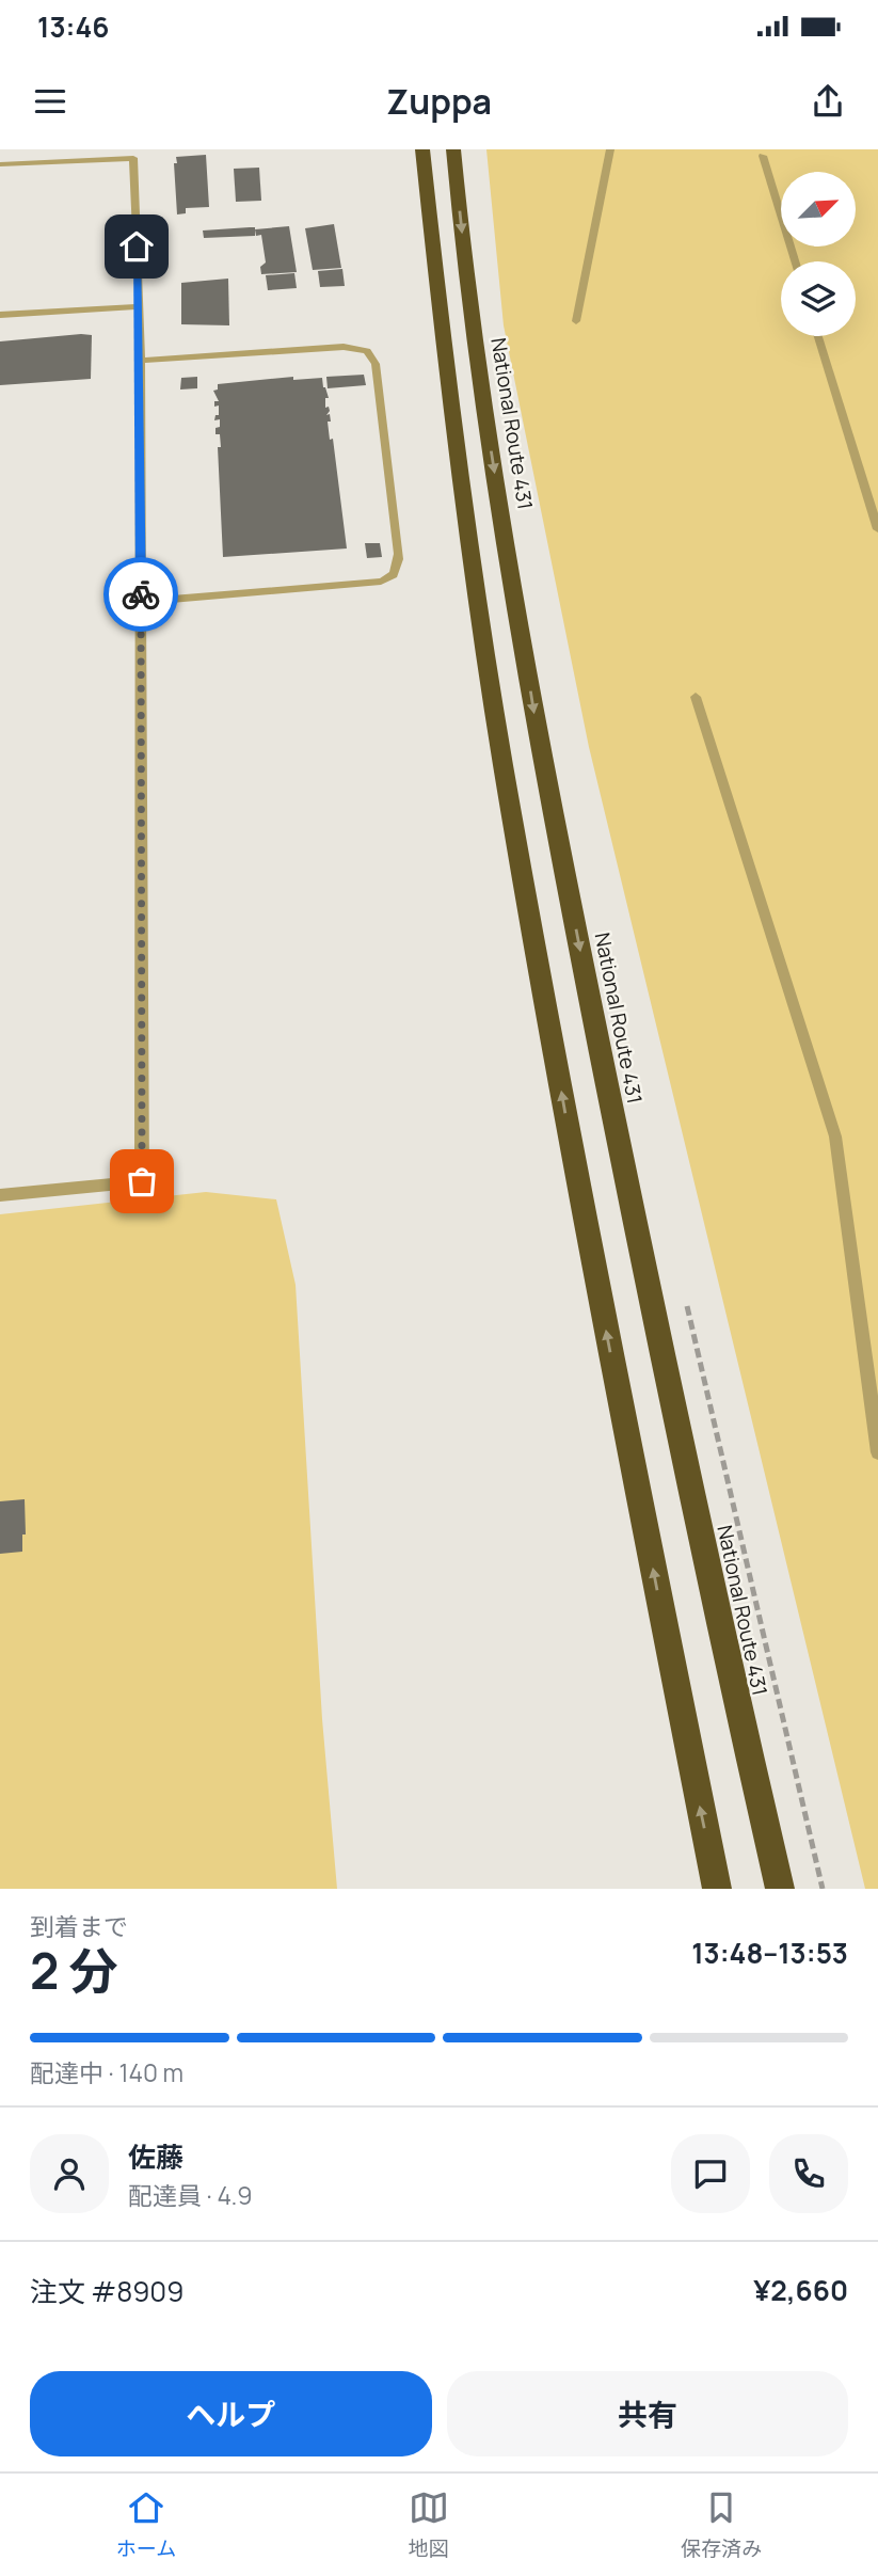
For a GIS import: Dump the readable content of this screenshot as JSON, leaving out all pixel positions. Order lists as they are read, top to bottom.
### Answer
{
  "streets": {
    "highway": ["National Route 431"]
  },
  "north": "top right",
  "page": {
    "status": "13:46",
    "header": "Zuppa",
    "heading": ["2 分", "到着まで", "13:48–13:53"],
    "panel": [
      "佐藤",
      "配達員 · 4.9",
      "注文 #8909",
      "¥2,660"
    ],
    "bar": "配達中 · 140 m",
    "buttons": ["ヘルプ", "共有"],
    "tabs": ["ホーム", "地図", "保存済み"]
  }
}
